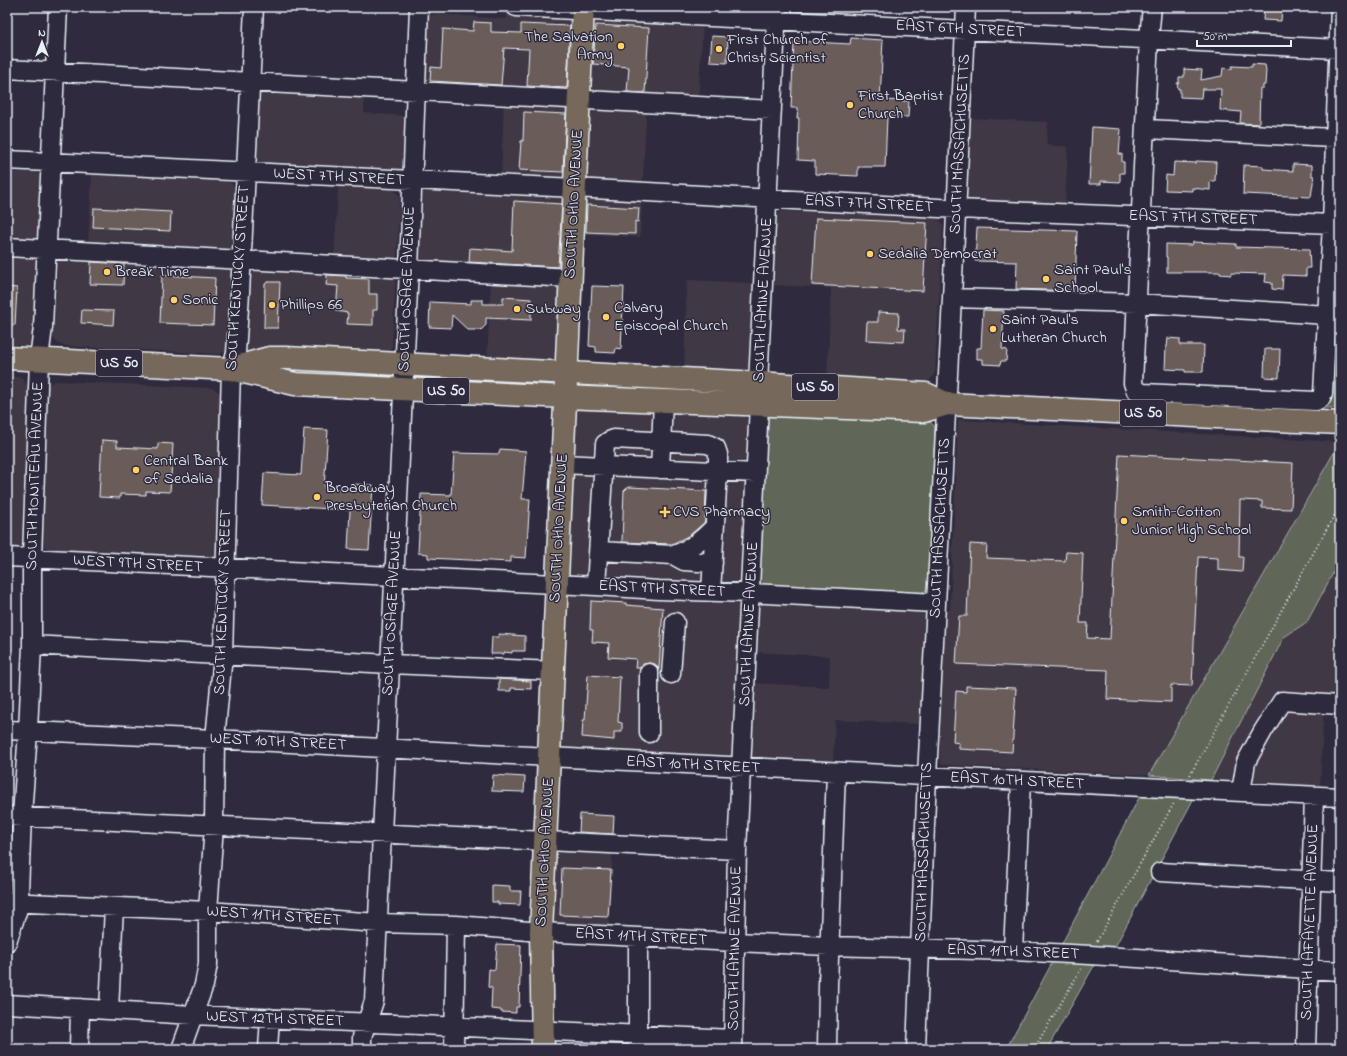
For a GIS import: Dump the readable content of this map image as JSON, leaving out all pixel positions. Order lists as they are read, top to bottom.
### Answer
{
  "streets": {
    "main road": ["SOUTH OHIO AVENUE", "US 50"],
    "street": [
      "EAST 6TH STREET",
      "SOUTH MASSACHUSETTS",
      "WEST 7TH STREET",
      "EAST 7TH STREET",
      "SOUTH KENTUCKY STREET",
      "SOUTH OSAGE AVENUE",
      "SOUTH LAMINE AVENUE",
      "SOUTH MONITEAU AVENUE",
      "WEST 9TH STREET",
      "EAST 9TH STREET",
      "WEST 10TH STREET",
      "EAST 10TH STREET",
      "WEST 11TH STREET",
      "SOUTH LAFAYETTE AVENUE",
      "EAST 11TH STREET",
      "WEST 12TH STREET"
    ]
  },
  "crossings": [
    ["EAST 6TH STREET", "SOUTH MASSACHUSETTS"],
    ["EAST 6TH STREET", "SOUTH OHIO AVENUE"],
    ["EAST 6TH STREET", "SOUTH LAMINE AVENUE"],
    ["SOUTH MASSACHUSETTS", "EAST 7TH STREET"],
    ["SOUTH MASSACHUSETTS", "US 50"],
    ["SOUTH MASSACHUSETTS", "EAST 9TH STREET"],
    ["SOUTH MASSACHUSETTS", "EAST 10TH STREET"],
    ["SOUTH MASSACHUSETTS", "EAST 11TH STREET"],
    ["WEST 7TH STREET", "SOUTH OHIO AVENUE"],
    ["WEST 7TH STREET", "EAST 7TH STREET"],
    ["WEST 7TH STREET", "SOUTH KENTUCKY STREET"],
    ["WEST 7TH STREET", "SOUTH OSAGE AVENUE"],
    ["WEST 7TH STREET", "SOUTH MONITEAU AVENUE"],
    ["SOUTH OHIO AVENUE", "EAST 7TH STREET"],
    ["SOUTH OHIO AVENUE", "US 50"],
    ["SOUTH OHIO AVENUE", "WEST 9TH STREET"],
    ["SOUTH OHIO AVENUE", "EAST 9TH STREET"],
    ["SOUTH OHIO AVENUE", "WEST 10TH STREET"],
    ["SOUTH OHIO AVENUE", "EAST 10TH STREET"],
    ["SOUTH OHIO AVENUE", "WEST 11TH STREET"],
    ["SOUTH OHIO AVENUE", "EAST 11TH STREET"],
    ["SOUTH OHIO AVENUE", "WEST 12TH STREET"],
    ["EAST 7TH STREET", "SOUTH LAMINE AVENUE"],
    ["SOUTH KENTUCKY STREET", "US 50"],
    ["SOUTH KENTUCKY STREET", "WEST 9TH STREET"],
    ["SOUTH KENTUCKY STREET", "WEST 10TH STREET"],
    ["SOUTH KENTUCKY STREET", "WEST 11TH STREET"],
    ["SOUTH KENTUCKY STREET", "WEST 12TH STREET"],
    ["SOUTH OSAGE AVENUE", "US 50"],
    ["SOUTH OSAGE AVENUE", "WEST 9TH STREET"],
    ["SOUTH OSAGE AVENUE", "WEST 10TH STREET"],
    ["SOUTH OSAGE AVENUE", "WEST 11TH STREET"],
    ["SOUTH OSAGE AVENUE", "WEST 12TH STREET"],
    ["SOUTH LAMINE AVENUE", "US 50"],
    ["SOUTH LAMINE AVENUE", "EAST 9TH STREET"],
    ["SOUTH LAMINE AVENUE", "EAST 10TH STREET"],
    ["SOUTH LAMINE AVENUE", "EAST 11TH STREET"],
    ["SOUTH LAMINE AVENUE", "WEST 12TH STREET"],
    ["US 50", "SOUTH MONITEAU AVENUE"],
    ["SOUTH MONITEAU AVENUE", "WEST 9TH STREET"],
    ["SOUTH MONITEAU AVENUE", "WEST 10TH STREET"],
    ["SOUTH MONITEAU AVENUE", "WEST 11TH STREET"],
    ["WEST 9TH STREET", "EAST 9TH STREET"],
    ["WEST 10TH STREET", "EAST 10TH STREET"],
    ["EAST 10TH STREET", "SOUTH LAFAYETTE AVENUE"],
    ["WEST 11TH STREET", "EAST 11TH STREET"],
    ["SOUTH LAFAYETTE AVENUE", "EAST 11TH STREET"]
  ],
  "places": {
    "other": [
      "The Salvation Army",
      "First Church of Christ Scientist",
      "First Baptist Church",
      "Sedalia Democrat",
      "Break Time",
      "Saint Paul's School",
      "Sonic",
      "Phillips 66",
      "Subway",
      "Calvary Episcopal Church",
      "Saint Paul's Lutheran Church",
      "Central Bank of Sedalia",
      "Broadway Presbyterian Church",
      "Smith-Cotton Junior High School"
    ],
    "health": ["CVS Pharmacy"]
  },
  "scale_bar": "50 m",
  "north": "top"
}
